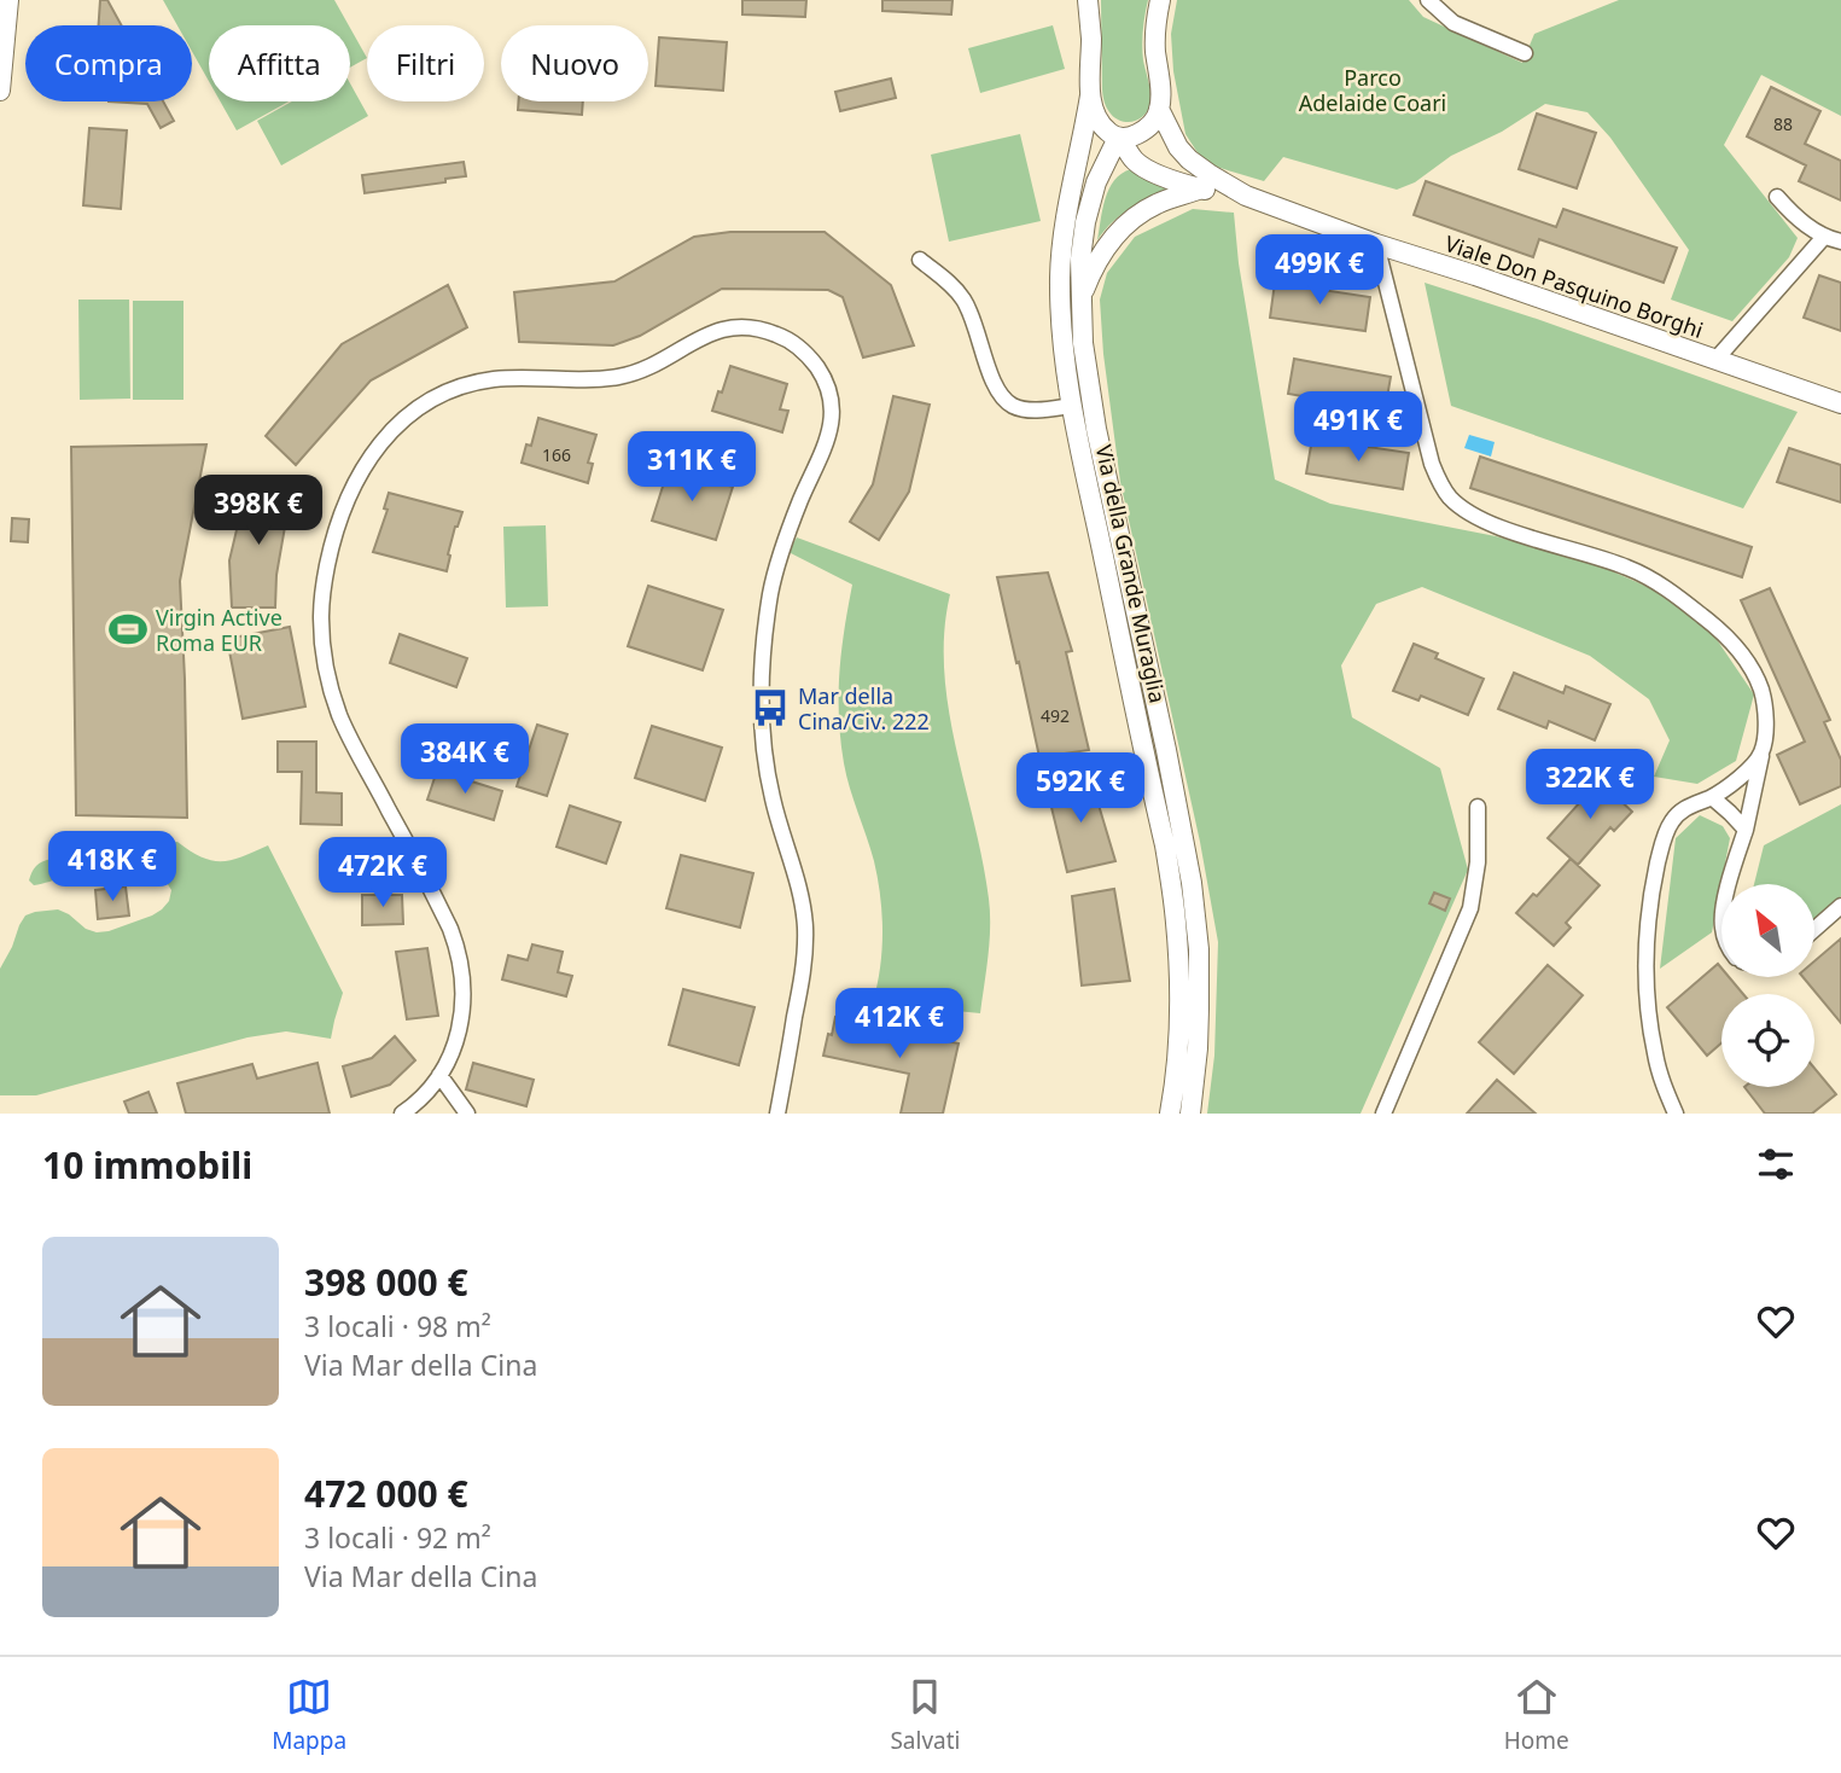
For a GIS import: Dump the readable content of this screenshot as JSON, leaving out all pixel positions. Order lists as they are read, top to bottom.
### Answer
{
  "streets": {
    "street": ["Viale Don Pasquino Borghi", "Via della Grande Muraglia"]
  },
  "crossings": [
    ["Viale Don Pasquino Borghi", "Via della Grande Muraglia"]
  ],
  "parks": ["Parco Adelaide Coari"],
  "places": {
    "sports": ["Virgin Active Roma EUR"],
    "bus stop": ["Mar della Cina/Civ. 222"]
  },
  "house_numbers": ["88", "166", "492"],
  "north": "top left",
  "page": {
    "chip": [
      "Compra",
      "Affitta",
      "Filtri",
      "Nuovo"
    ],
    "price": [
      "499K €",
      "491K €",
      "311K €",
      "398K €",
      "384K €",
      "322K €",
      "592K €",
      "418K €",
      "472K €",
      "412K €"
    ],
    "heading": "10 immobili",
    "list": [
      {
        "name": "398 000 €",
        "note": "3 locali · 98 m² · Via Mar della Cina"
      },
      {
        "name": "472 000 €",
        "note": "3 locali · 92 m² · Via Mar della Cina"
      }
    ],
    "tabs": ["Mappa", "Salvati", "Home"]
  }
}
